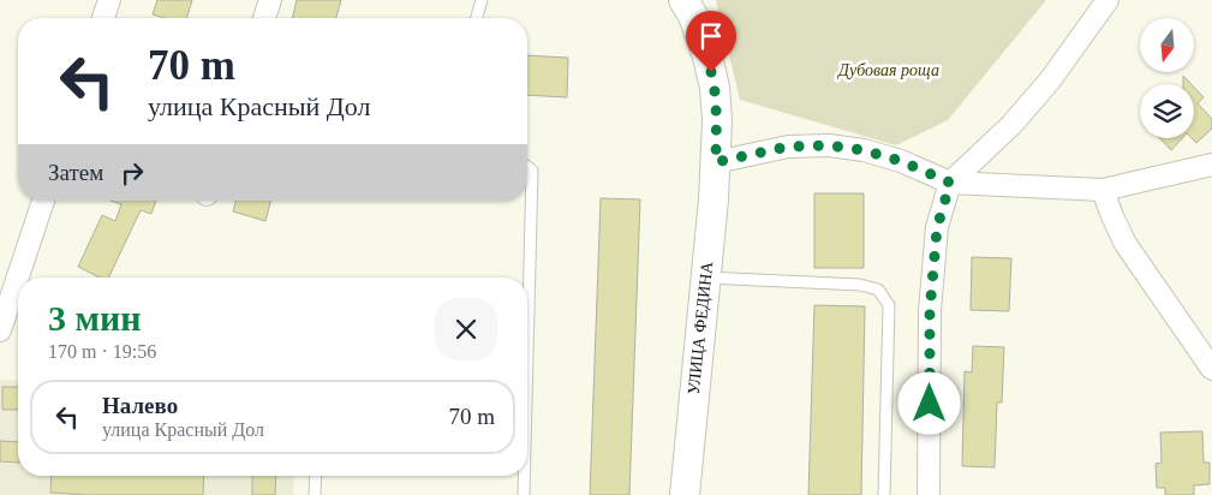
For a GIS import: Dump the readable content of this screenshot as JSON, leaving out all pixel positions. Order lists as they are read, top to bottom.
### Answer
{
  "streets": {
    "main road": ["УЛИЦА ФЕДИНА"]
  },
  "parks": ["Дубовая роща"],
  "north": "bottom",
  "page": {
    "turn": ["70 m", "улица Красный Дол"],
    "then": "Затем",
    "heading": ["3 мин", "170 m · 19:56"],
    "list": [
      {
        "name": "Налево",
        "note": "улица Красный Дол",
        "value": "70 m"
      }
    ]
  }
}
